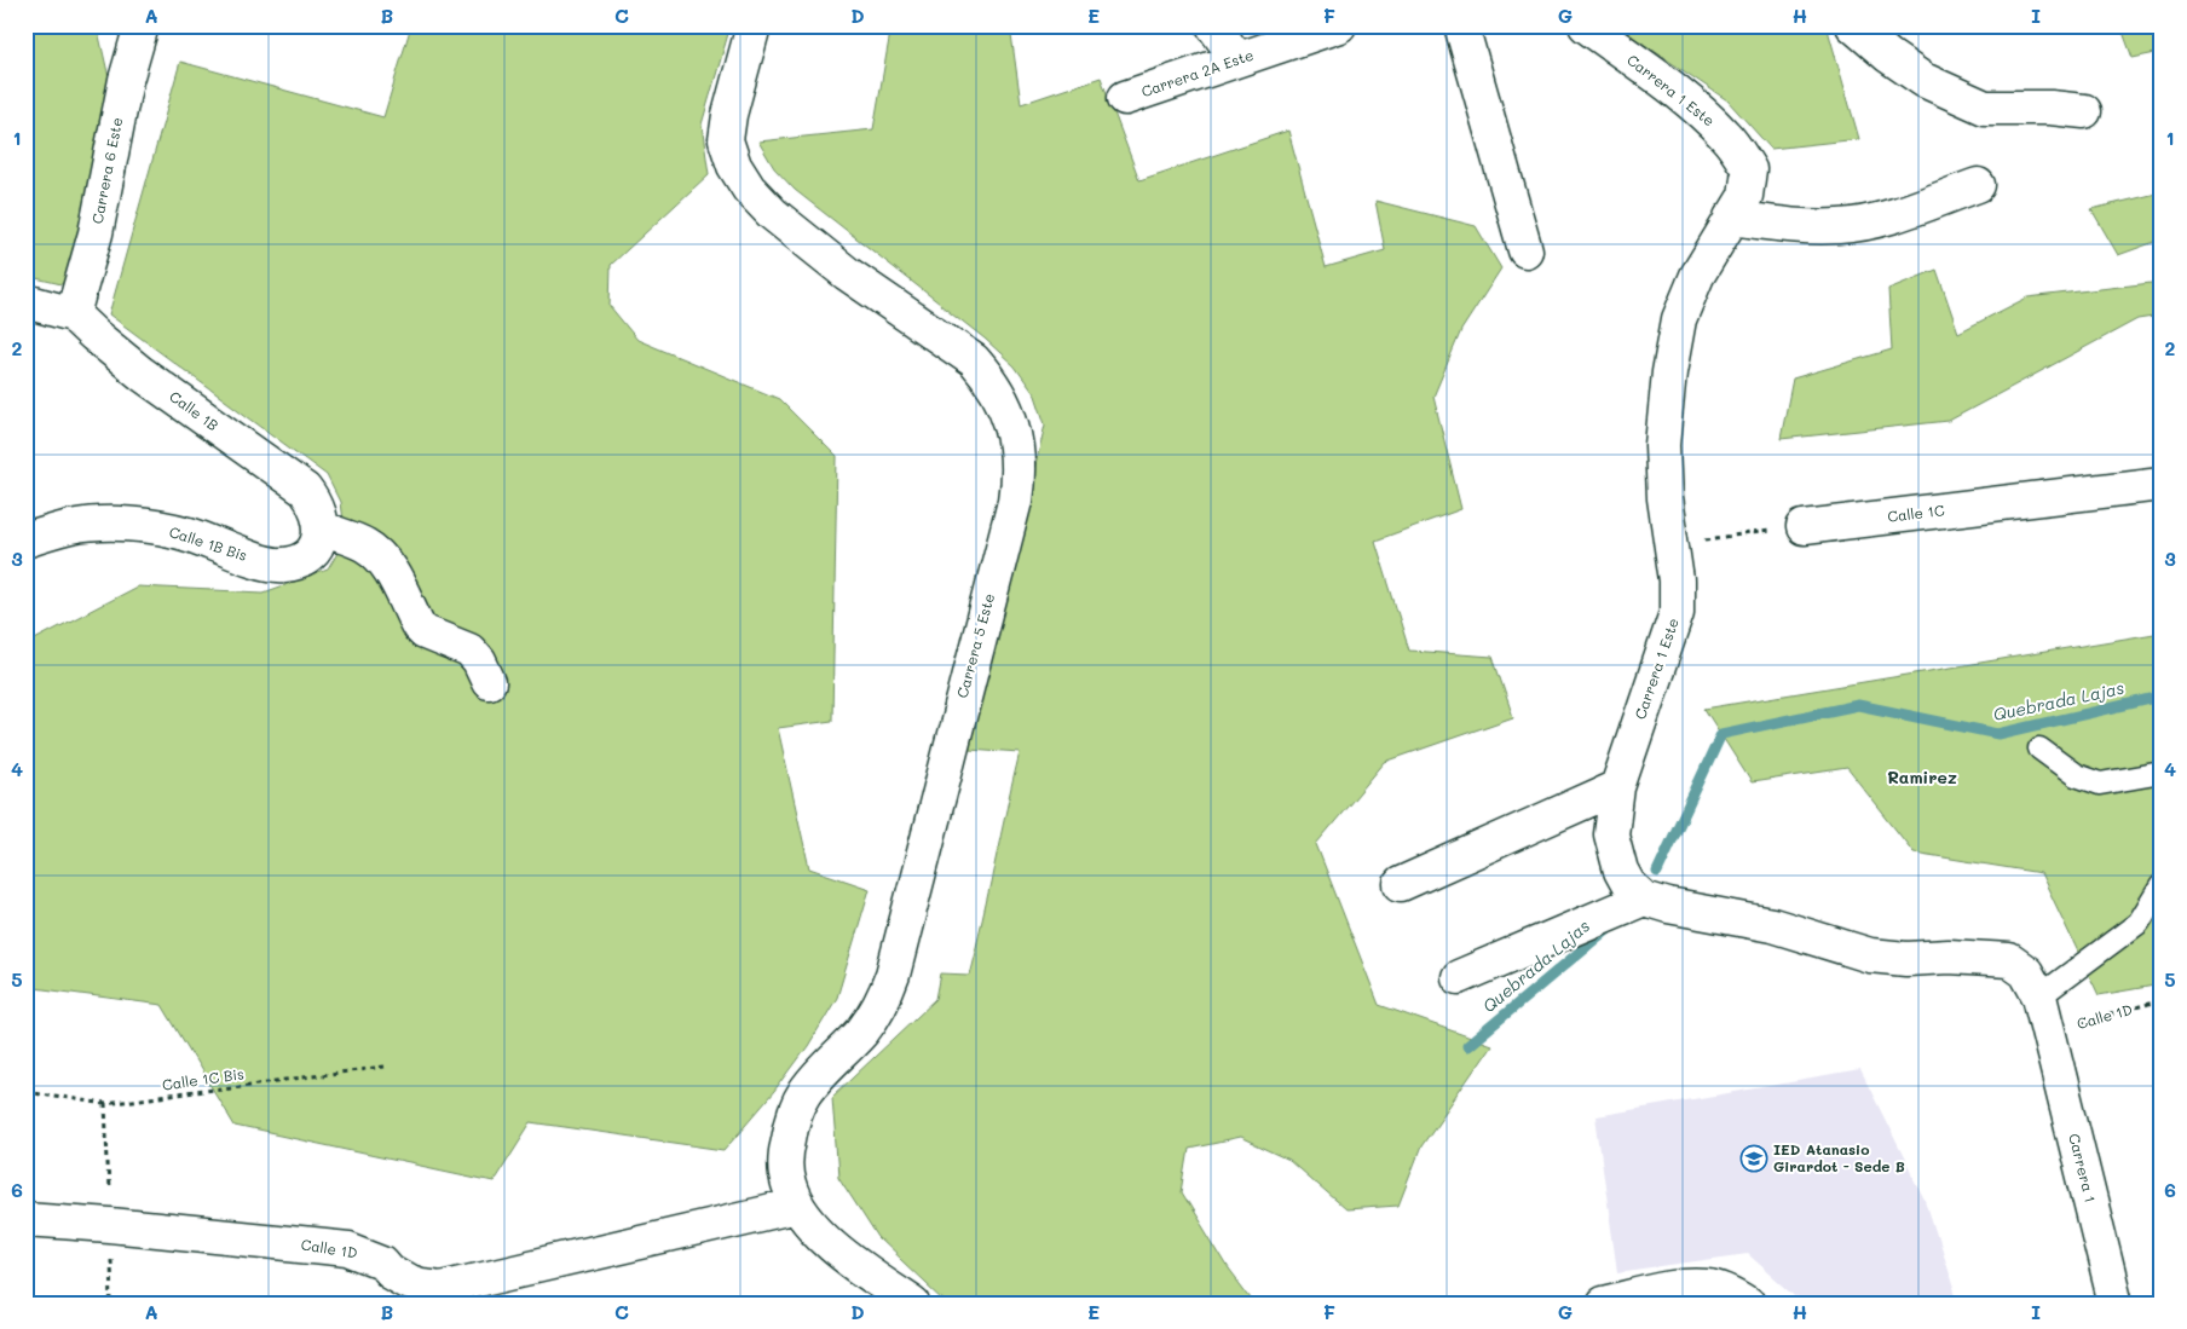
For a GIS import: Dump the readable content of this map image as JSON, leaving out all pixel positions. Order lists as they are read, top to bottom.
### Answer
{
  "streets": {
    "street": [
      "Carrera 2A Este",
      "Carrera 1 Este",
      "Carrera 6 Este",
      "Calle 1B",
      "Calle 1C",
      "Calle 1B Bis",
      "Carrera 5 Este",
      "Calle 1D",
      "Carrera 1"
    ],
    "path": ["Calle 1C Bis"]
  },
  "crossings": [
    ["Carrera 6 Este", "Calle 1B"],
    ["Calle 1B", "Calle 1B Bis"],
    ["Carrera 5 Este", "Calle 1D"],
    ["Calle 1D", "Carrera 1"]
  ],
  "districts": ["Ramirez"],
  "water": ["Quebrada Lajas"],
  "places": {
    "school or university": ["IED Atanasio Girardot - Sede B"]
  },
  "grid": {
    "columns": [
      "A",
      "B",
      "C",
      "D",
      "E",
      "F",
      "G",
      "H",
      "I"
    ],
    "rows": [
      "1",
      "2",
      "3",
      "4",
      "5",
      "6"
    ]
  }
}
